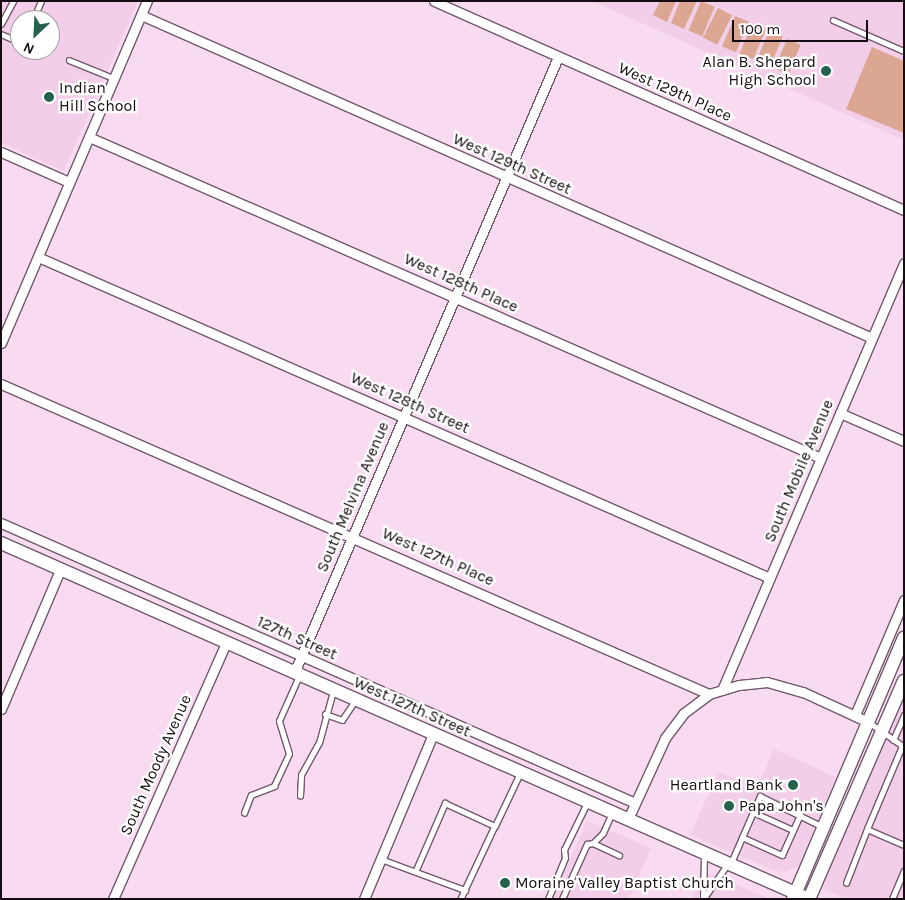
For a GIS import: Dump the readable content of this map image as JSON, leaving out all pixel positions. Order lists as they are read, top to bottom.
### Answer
{
  "streets": {
    "main road": ["West 127th Street"],
    "street": [
      "West 129th Place",
      "West 129th Street",
      "West 128th Place",
      "West 128th Street",
      "South Mobile Avenue",
      "South Melvina Avenue",
      "West 127th Place",
      "127th Street",
      "South Moody Avenue"
    ]
  },
  "crossings": [
    ["West 129th Place", "South Melvina Avenue"],
    ["West 129th Street", "South Mobile Avenue"],
    ["West 129th Street", "South Melvina Avenue"],
    ["West 128th Place", "South Mobile Avenue"],
    ["West 128th Place", "South Melvina Avenue"],
    ["West 128th Street", "South Mobile Avenue"],
    ["West 128th Street", "South Melvina Avenue"],
    ["South Melvina Avenue", "West 127th Place"],
    ["South Melvina Avenue", "127th Street"],
    ["South Melvina Avenue", "West 127th Street"],
    ["West 127th Street", "South Moody Avenue"]
  ],
  "places": [
    "Alan B. Shepard High School",
    "Indian Hill School",
    "Heartland Bank",
    "Papa John's",
    "Moraine Valley Baptist Church"
  ],
  "scale_bar": "100 m",
  "north": "bottom left"
}
